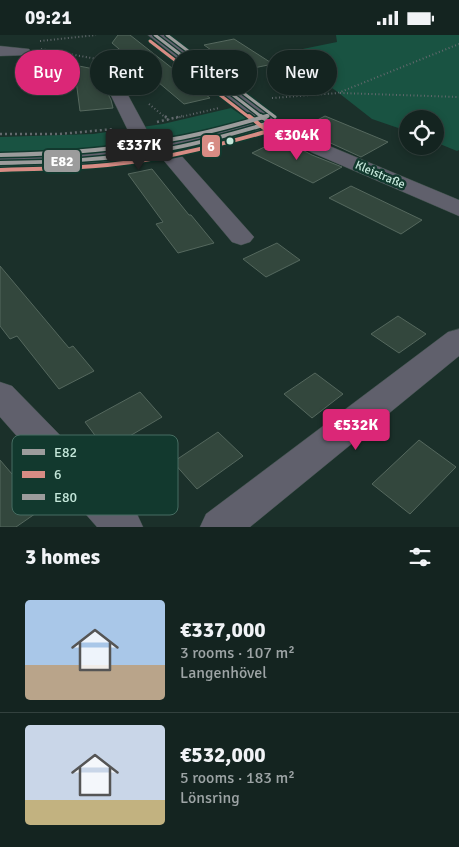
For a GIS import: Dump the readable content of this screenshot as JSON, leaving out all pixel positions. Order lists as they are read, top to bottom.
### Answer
{
  "streets": {
    "street": ["Kleistraße"]
  },
  "lines": ["transit line E82", "transit line E80", "transit line 6"],
  "legend": ["E82", "6", "E80"],
  "page": {
    "status": "09:21",
    "chip": [
      "Buy",
      "Rent",
      "Filters",
      "New"
    ],
    "price": ["€304K", "€337K", "€532K"],
    "heading": "3 homes",
    "list": [
      {
        "name": "€337,000",
        "note": "3 rooms · 107 m² · Langenhövel"
      },
      {
        "name": "€532,000",
        "note": "5 rooms · 183 m² · Lönsring"
      }
    ]
  }
}
